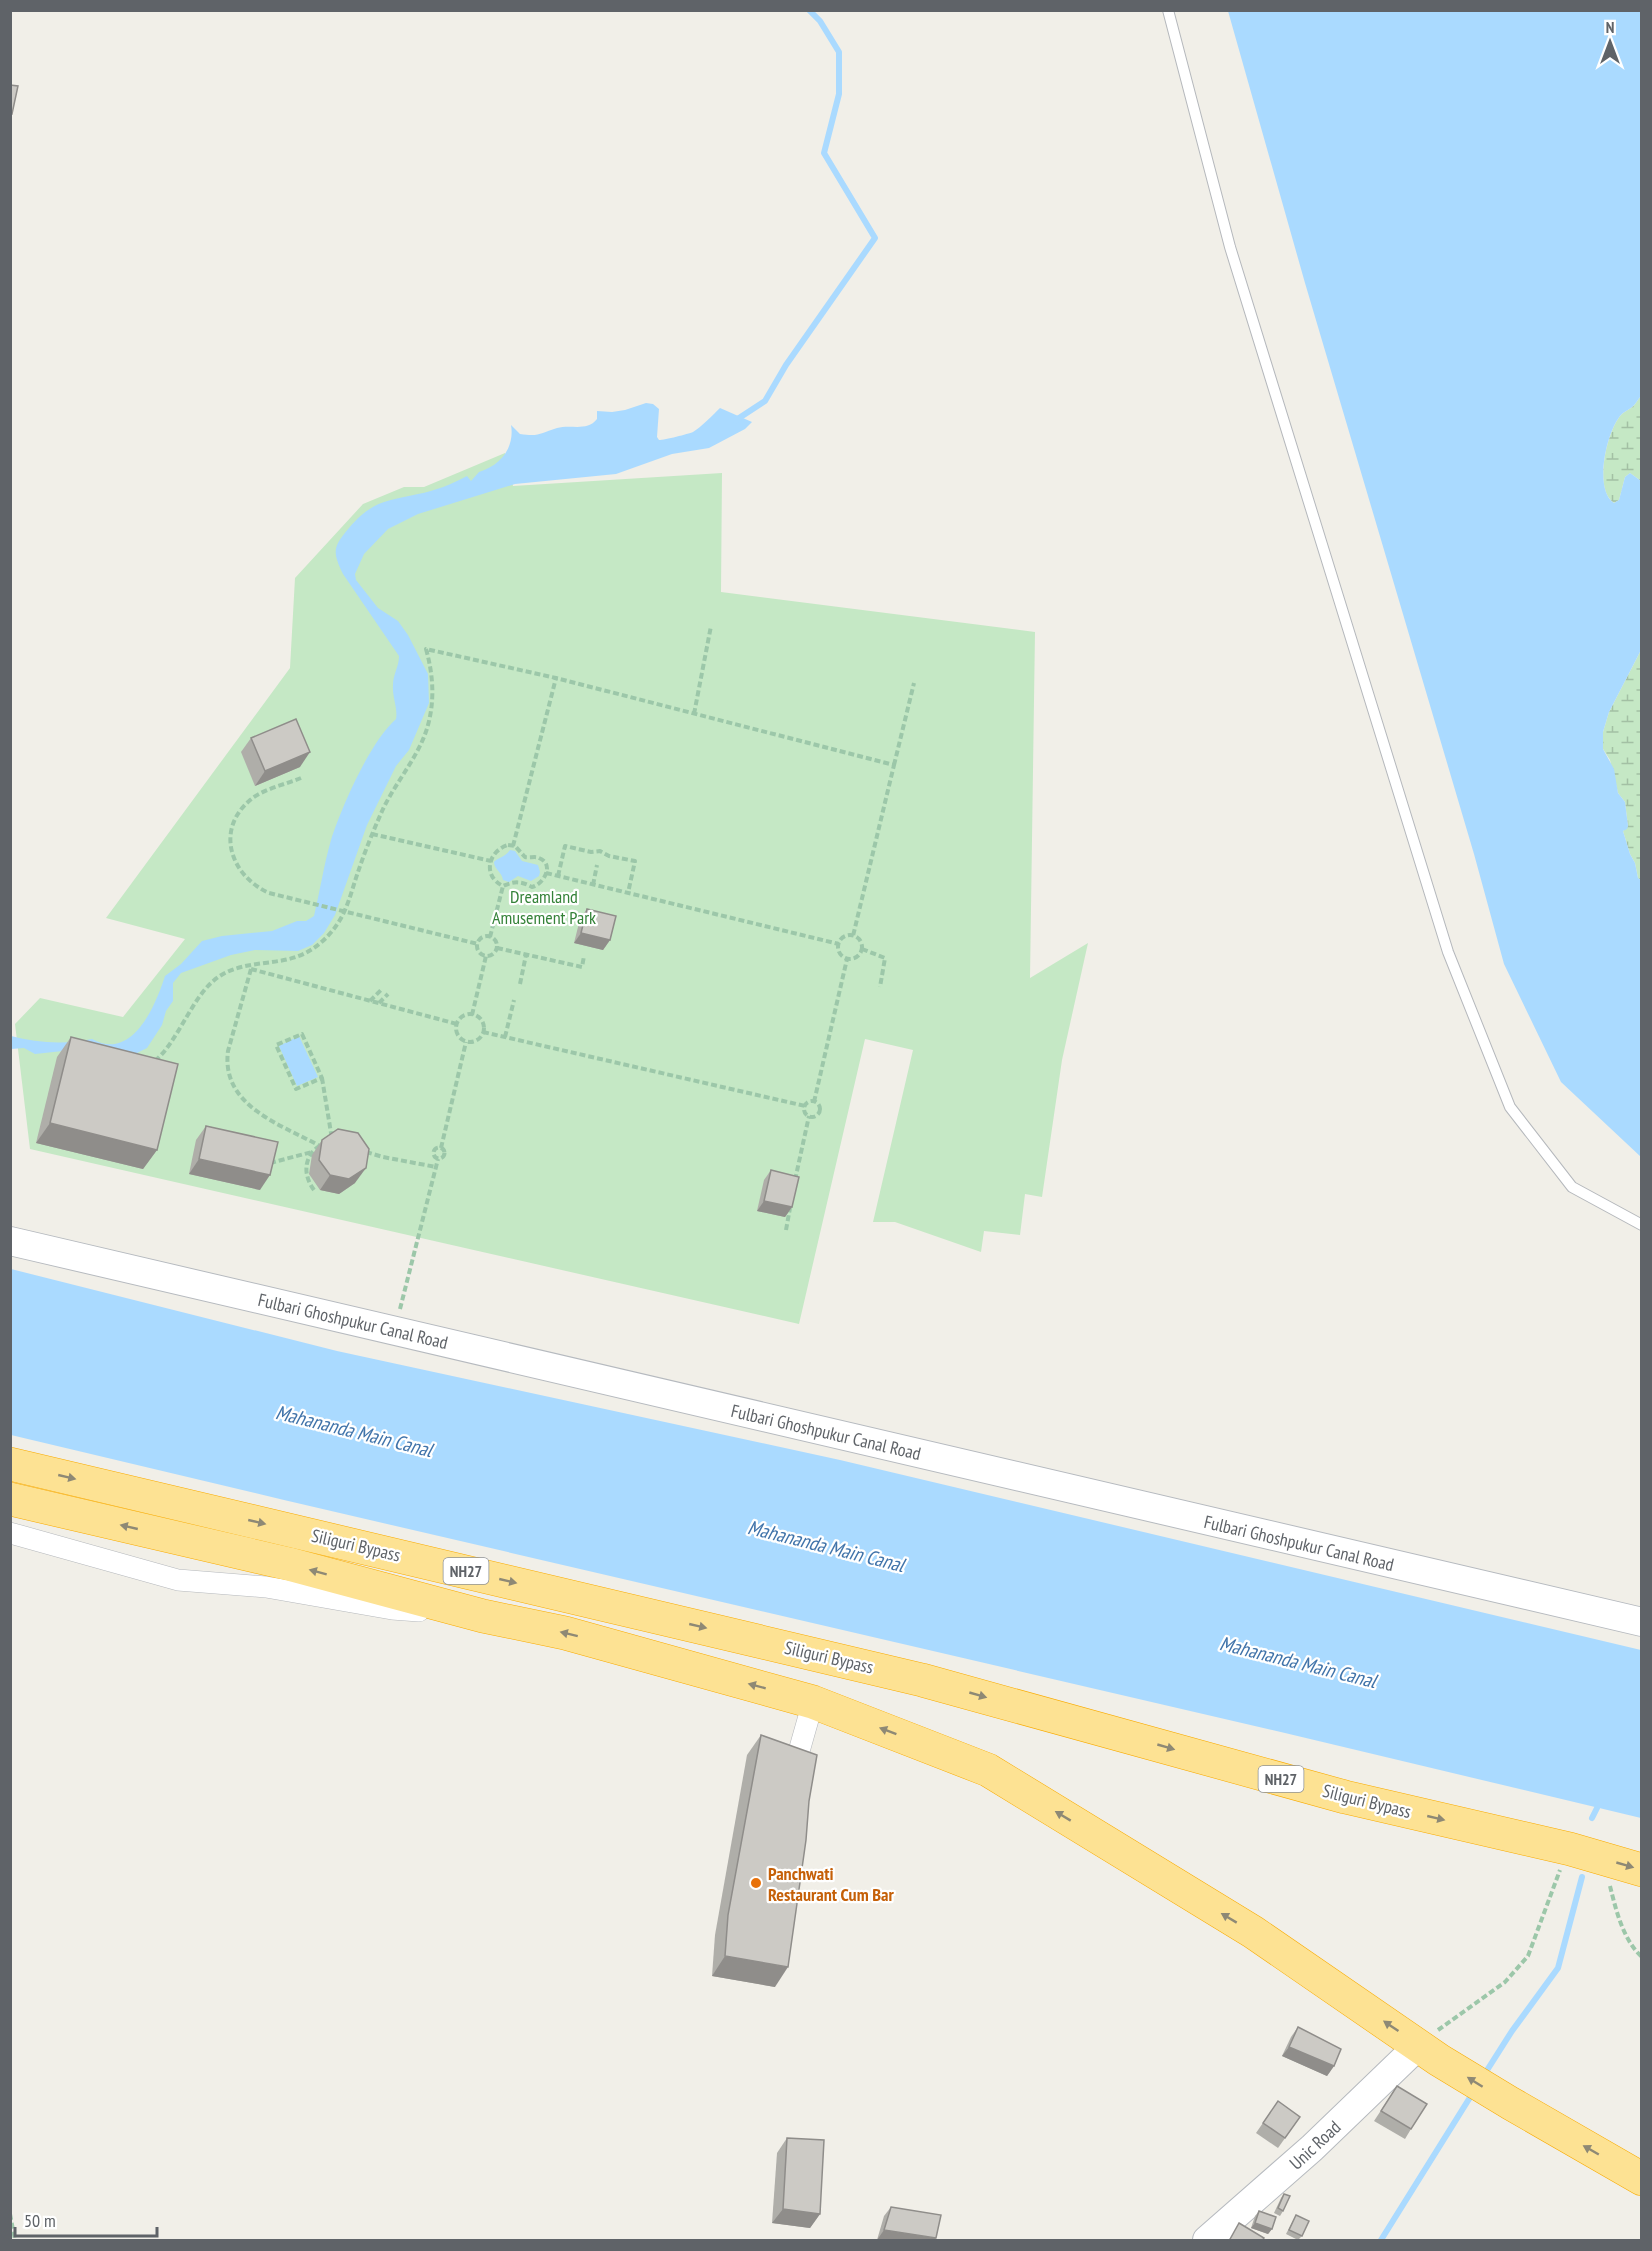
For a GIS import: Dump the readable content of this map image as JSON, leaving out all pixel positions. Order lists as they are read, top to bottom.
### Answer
{
  "streets": {
    "highway": ["Siliguri Bypass", "NH27"],
    "street": ["Fulbari Ghoshpukur Canal Road", "Unic Road"]
  },
  "crossings": [
    ["NH27", "Unic Road"]
  ],
  "water": ["Mahananda Main Canal"],
  "parks": ["Dreamland Amusement Park"],
  "places": ["Panchwati Restaurant Cum Bar"],
  "scale_bar": "50 m",
  "north": "top"
}
